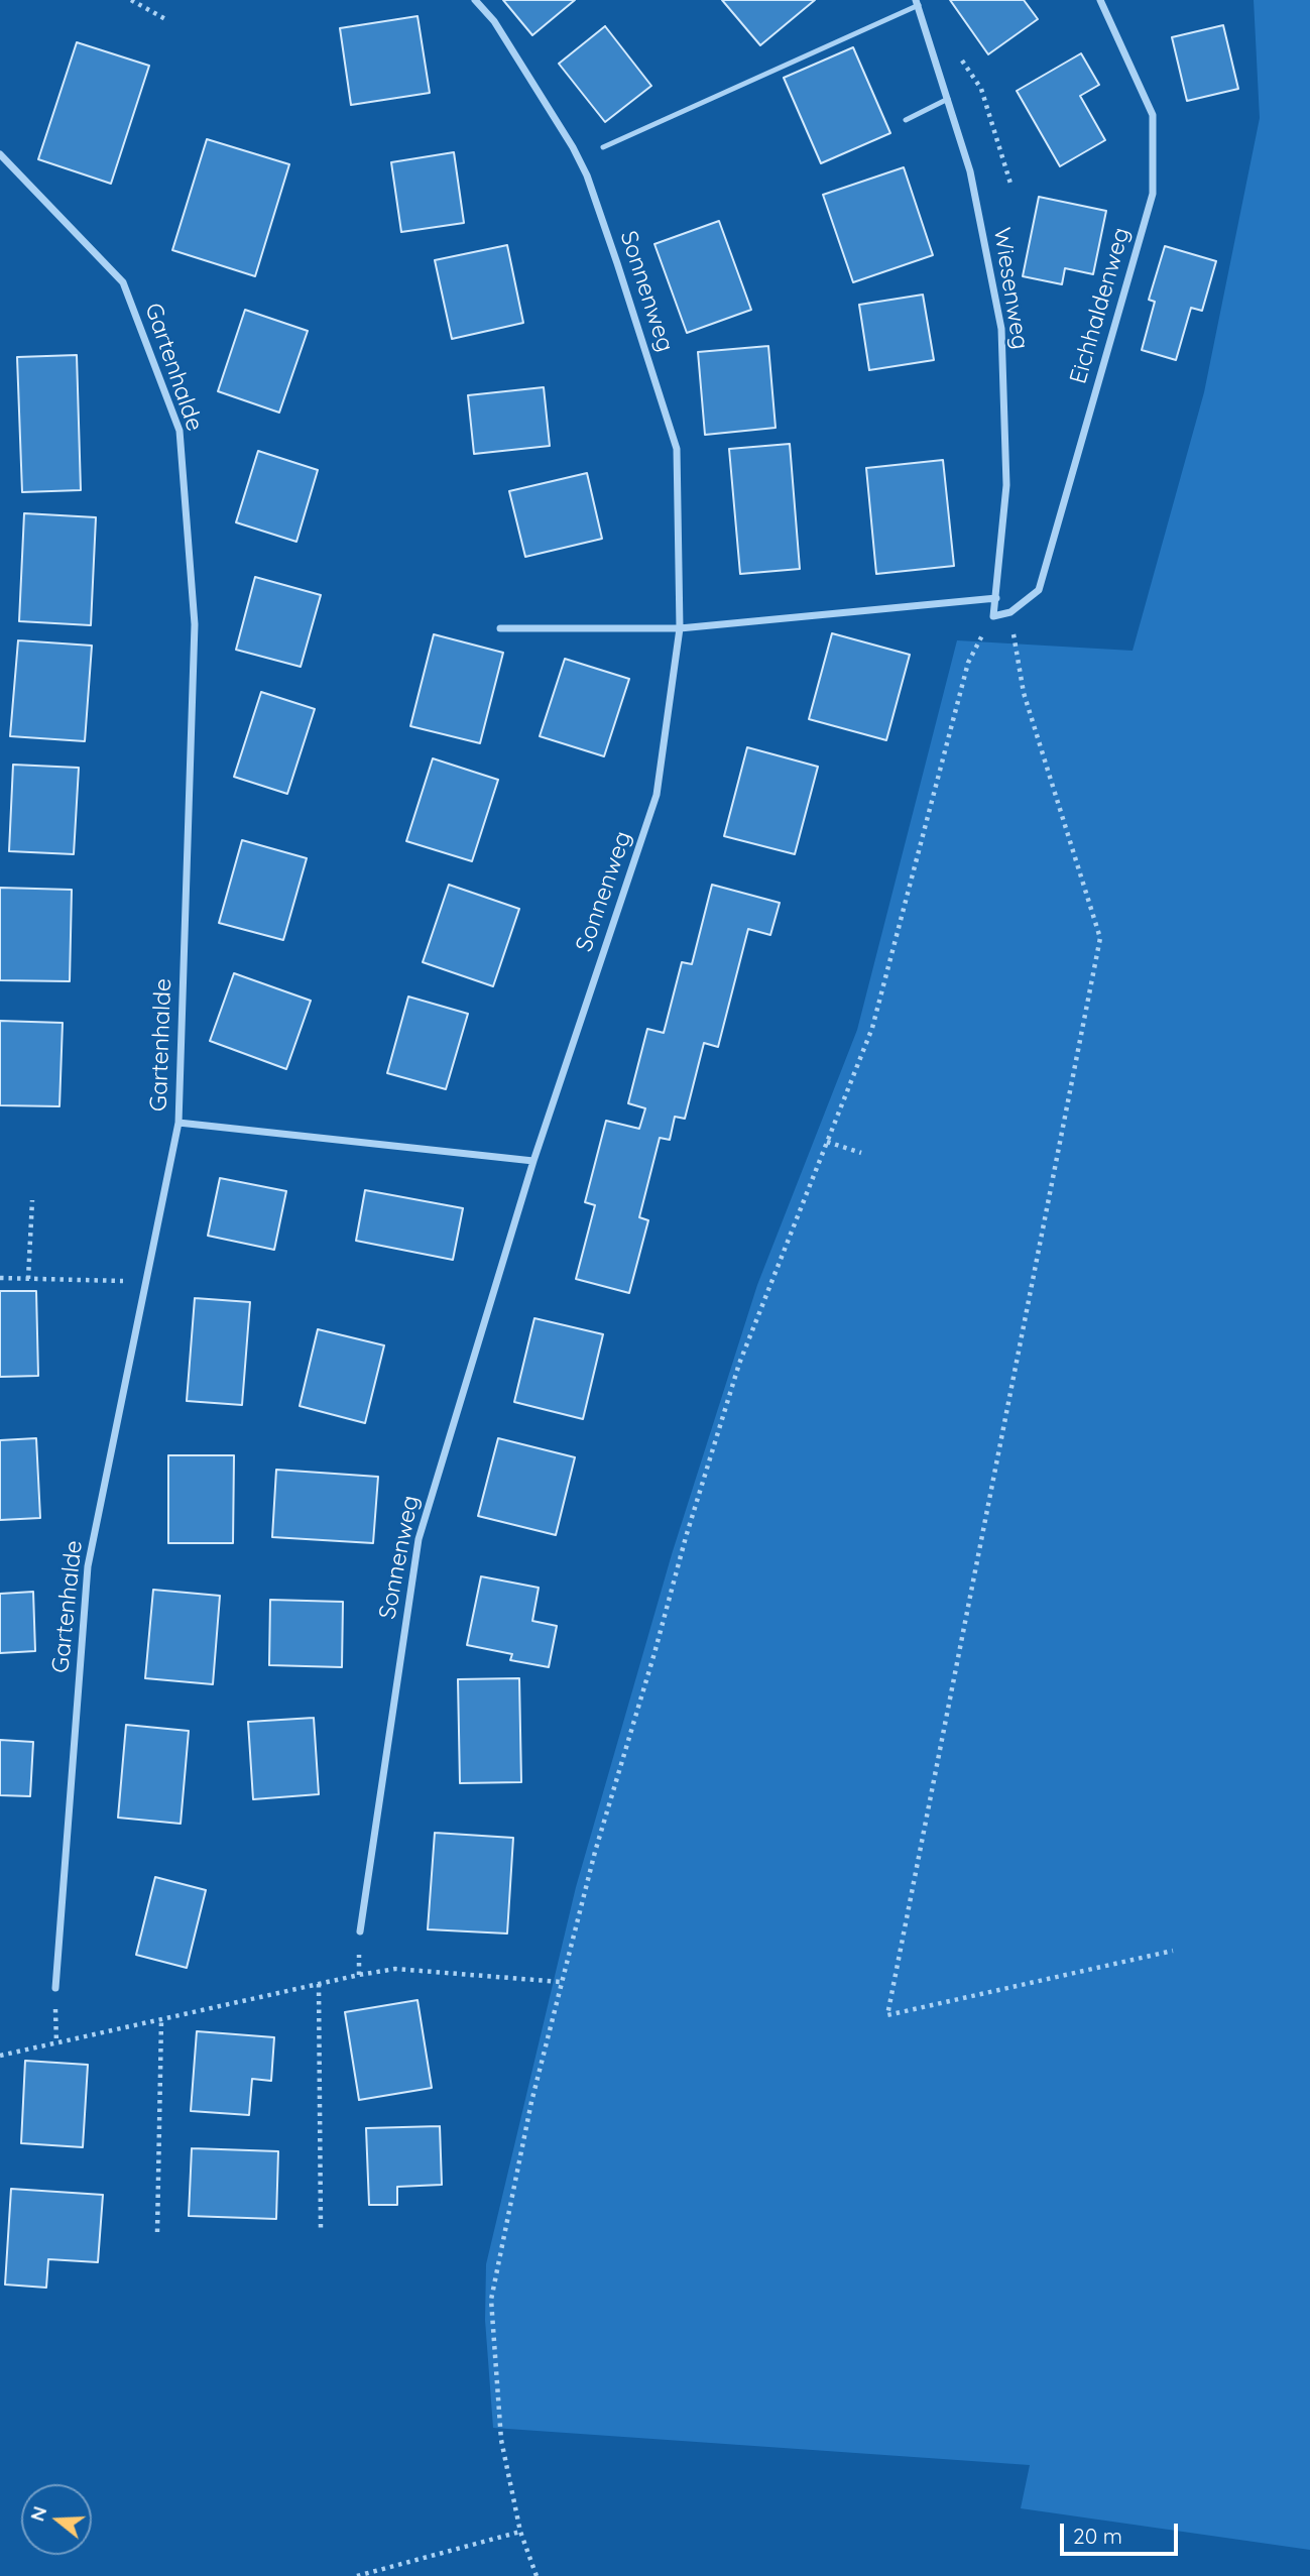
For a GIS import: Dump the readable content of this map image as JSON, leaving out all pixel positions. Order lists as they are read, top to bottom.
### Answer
{
  "streets": {
    "street": [
      "Wiesenweg",
      "Sonnenweg",
      "Eichhaldenweg",
      "Gartenhalde"
    ]
  },
  "scale_bar": "20 m",
  "north": "left"
}
